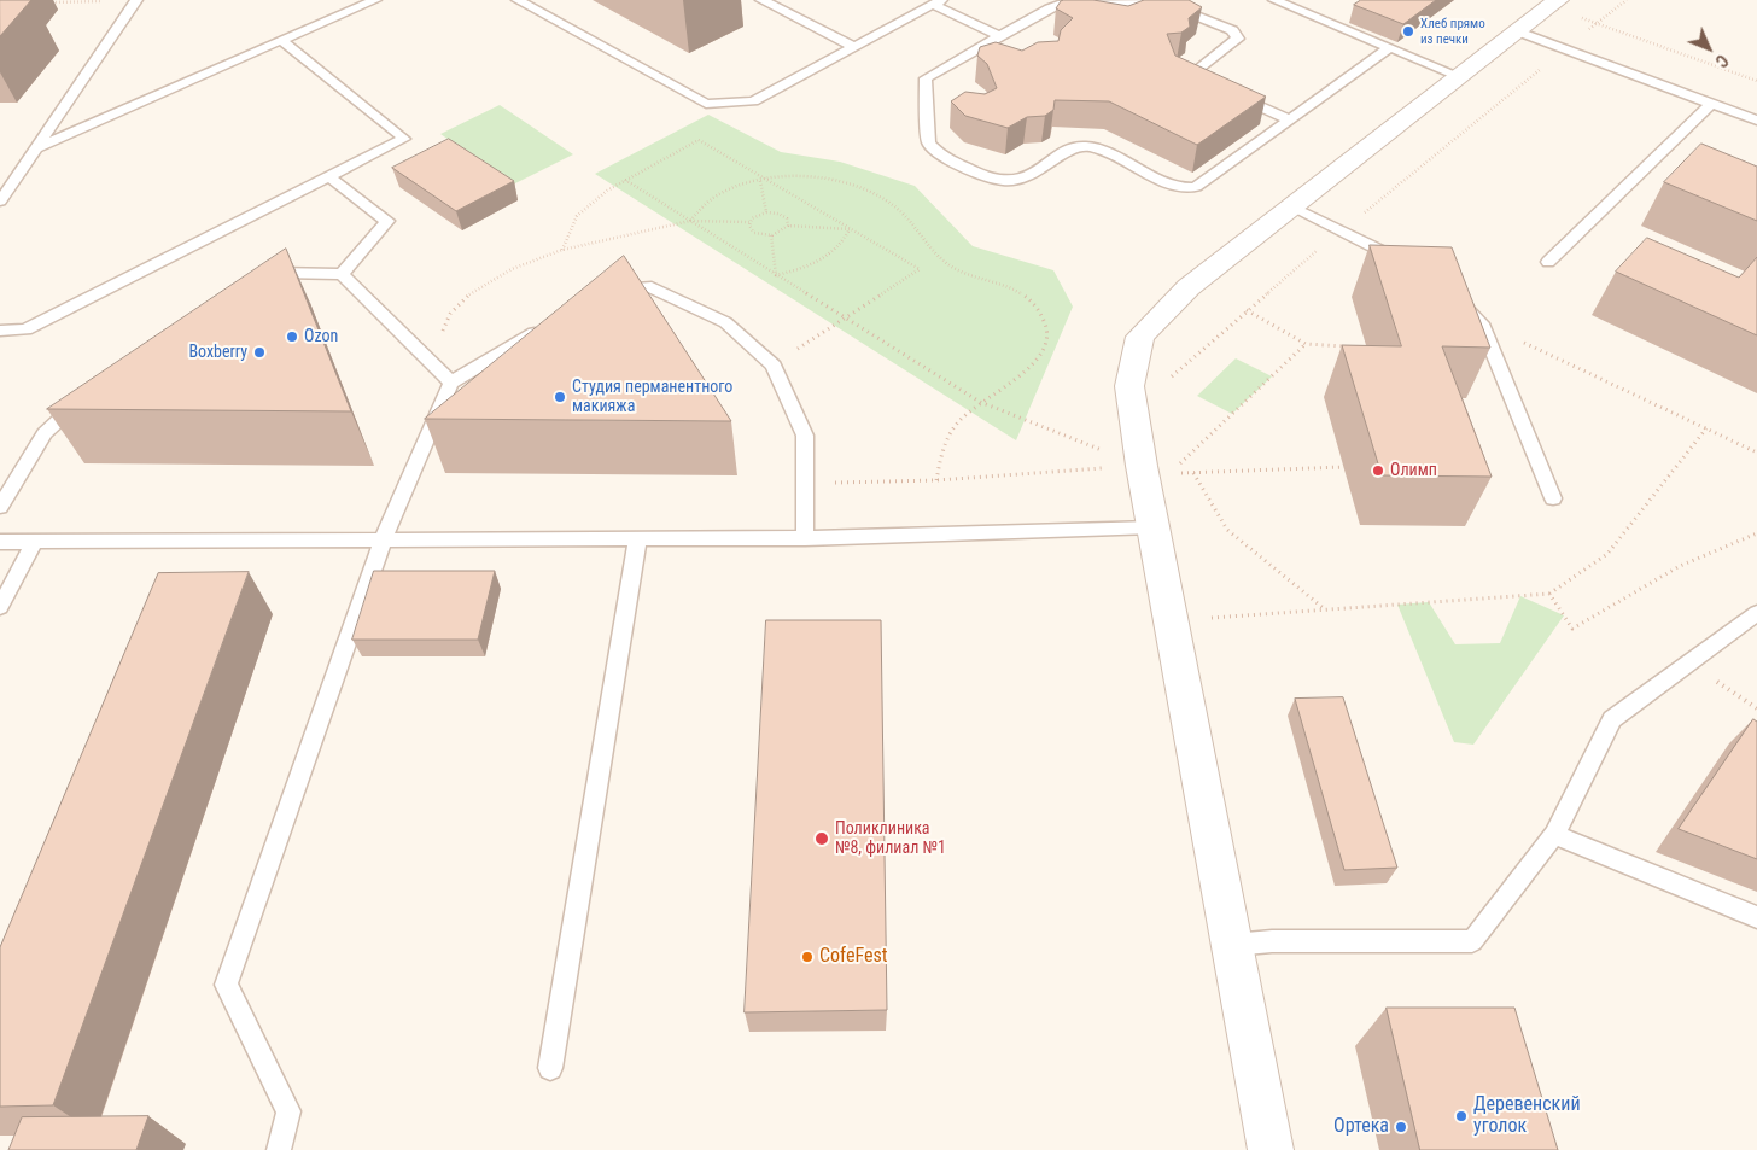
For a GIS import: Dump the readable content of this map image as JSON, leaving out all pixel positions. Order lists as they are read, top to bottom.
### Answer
{
  "places": [
    "Хлеб прямо из печки",
    "Ozon",
    "Boxberry",
    "Студия перманентного макияжа",
    "Олимп",
    "Поликлиника №8, филиал №1",
    "CofeFest",
    "Деревенский уголок",
    "Ортека"
  ],
  "north": "bottom right"
}
